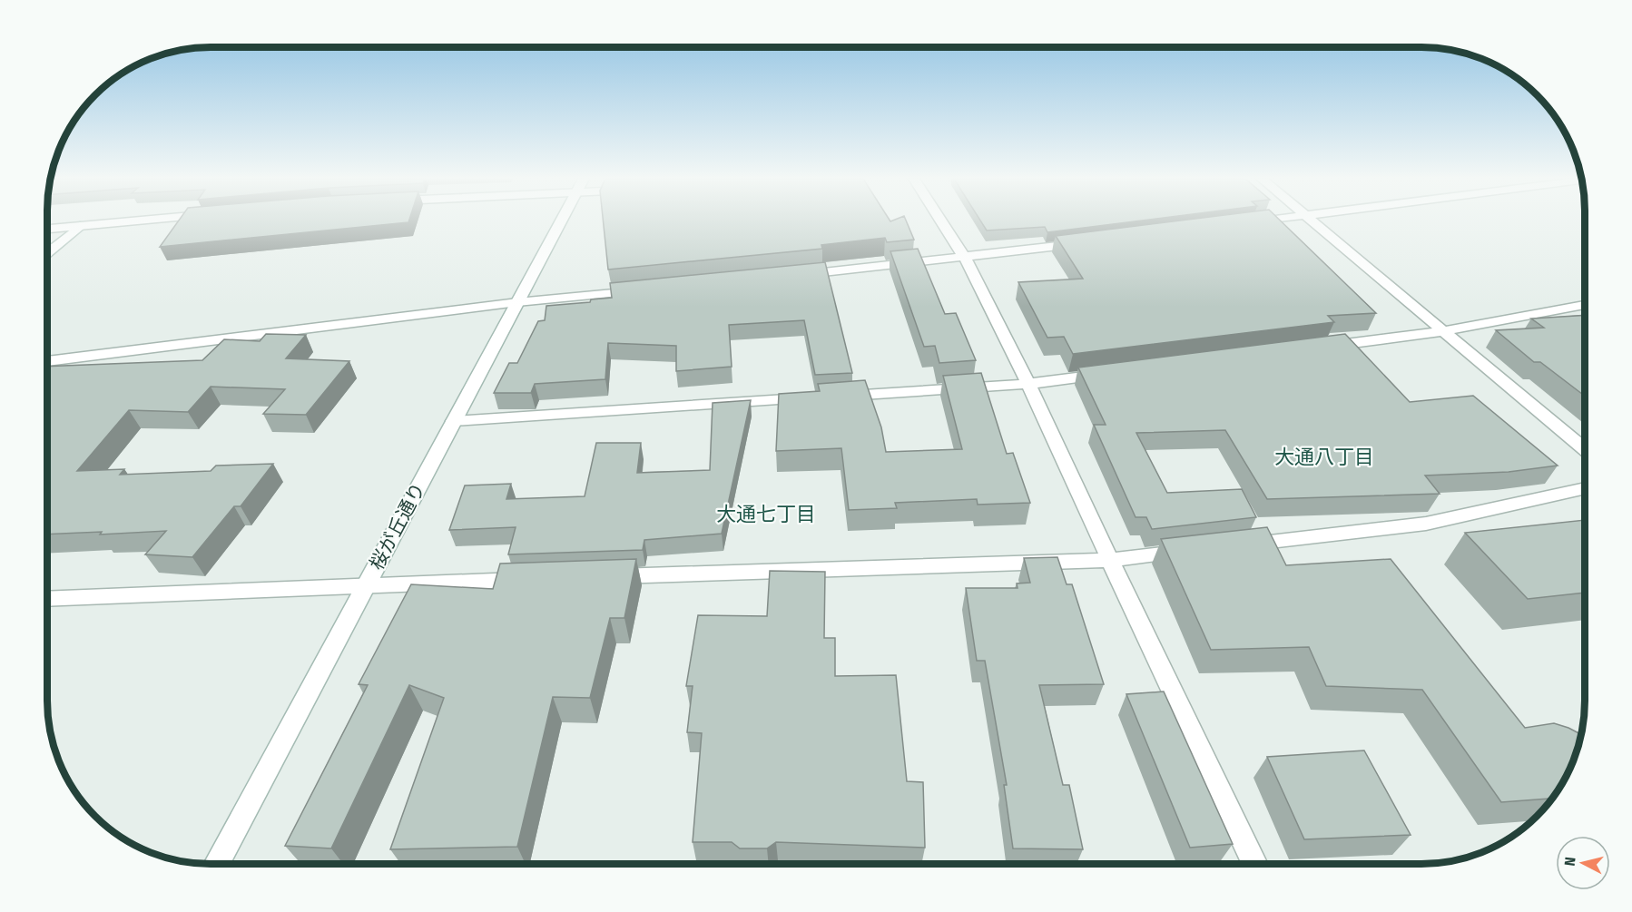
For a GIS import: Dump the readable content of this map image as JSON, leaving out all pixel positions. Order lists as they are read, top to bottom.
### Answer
{
  "streets": {
    "street": ["桜が丘通り"]
  },
  "districts": ["大通八丁目", "大通七丁目"],
  "north": "left"
}
